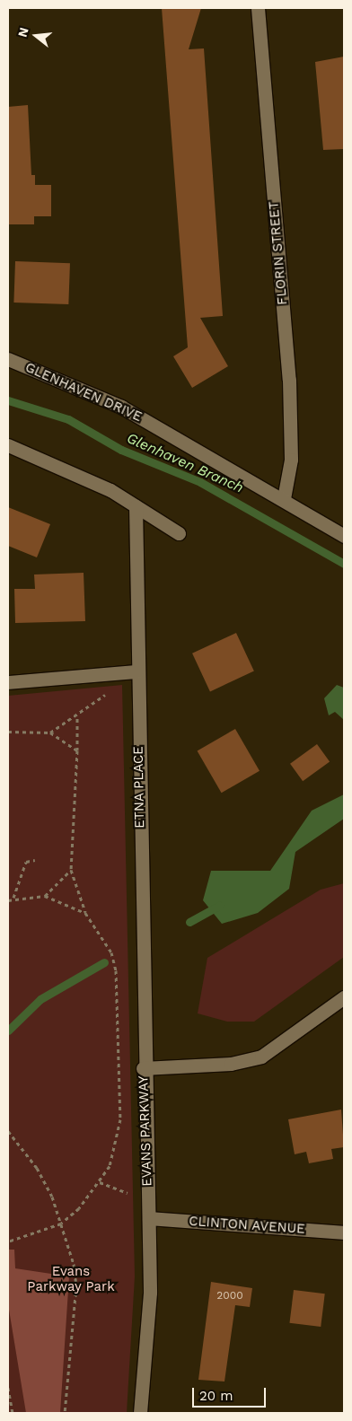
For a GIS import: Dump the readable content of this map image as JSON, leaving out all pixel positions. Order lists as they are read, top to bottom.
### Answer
{
  "streets": {
    "street": [
      "FLORIN STREET",
      "GLENHAVEN DRIVE",
      "ETNA PLACE",
      "EVANS PARKWAY",
      "CLINTON AVENUE"
    ]
  },
  "crossings": [
    ["FLORIN STREET", "GLENHAVEN DRIVE"],
    ["ETNA PLACE", "EVANS PARKWAY"],
    ["EVANS PARKWAY", "CLINTON AVENUE"]
  ],
  "water": ["Glenhaven Branch"],
  "parks": ["Evans Parkway Park"],
  "house_numbers": ["2000"],
  "scale_bar": "20 m",
  "north": "left"
}
